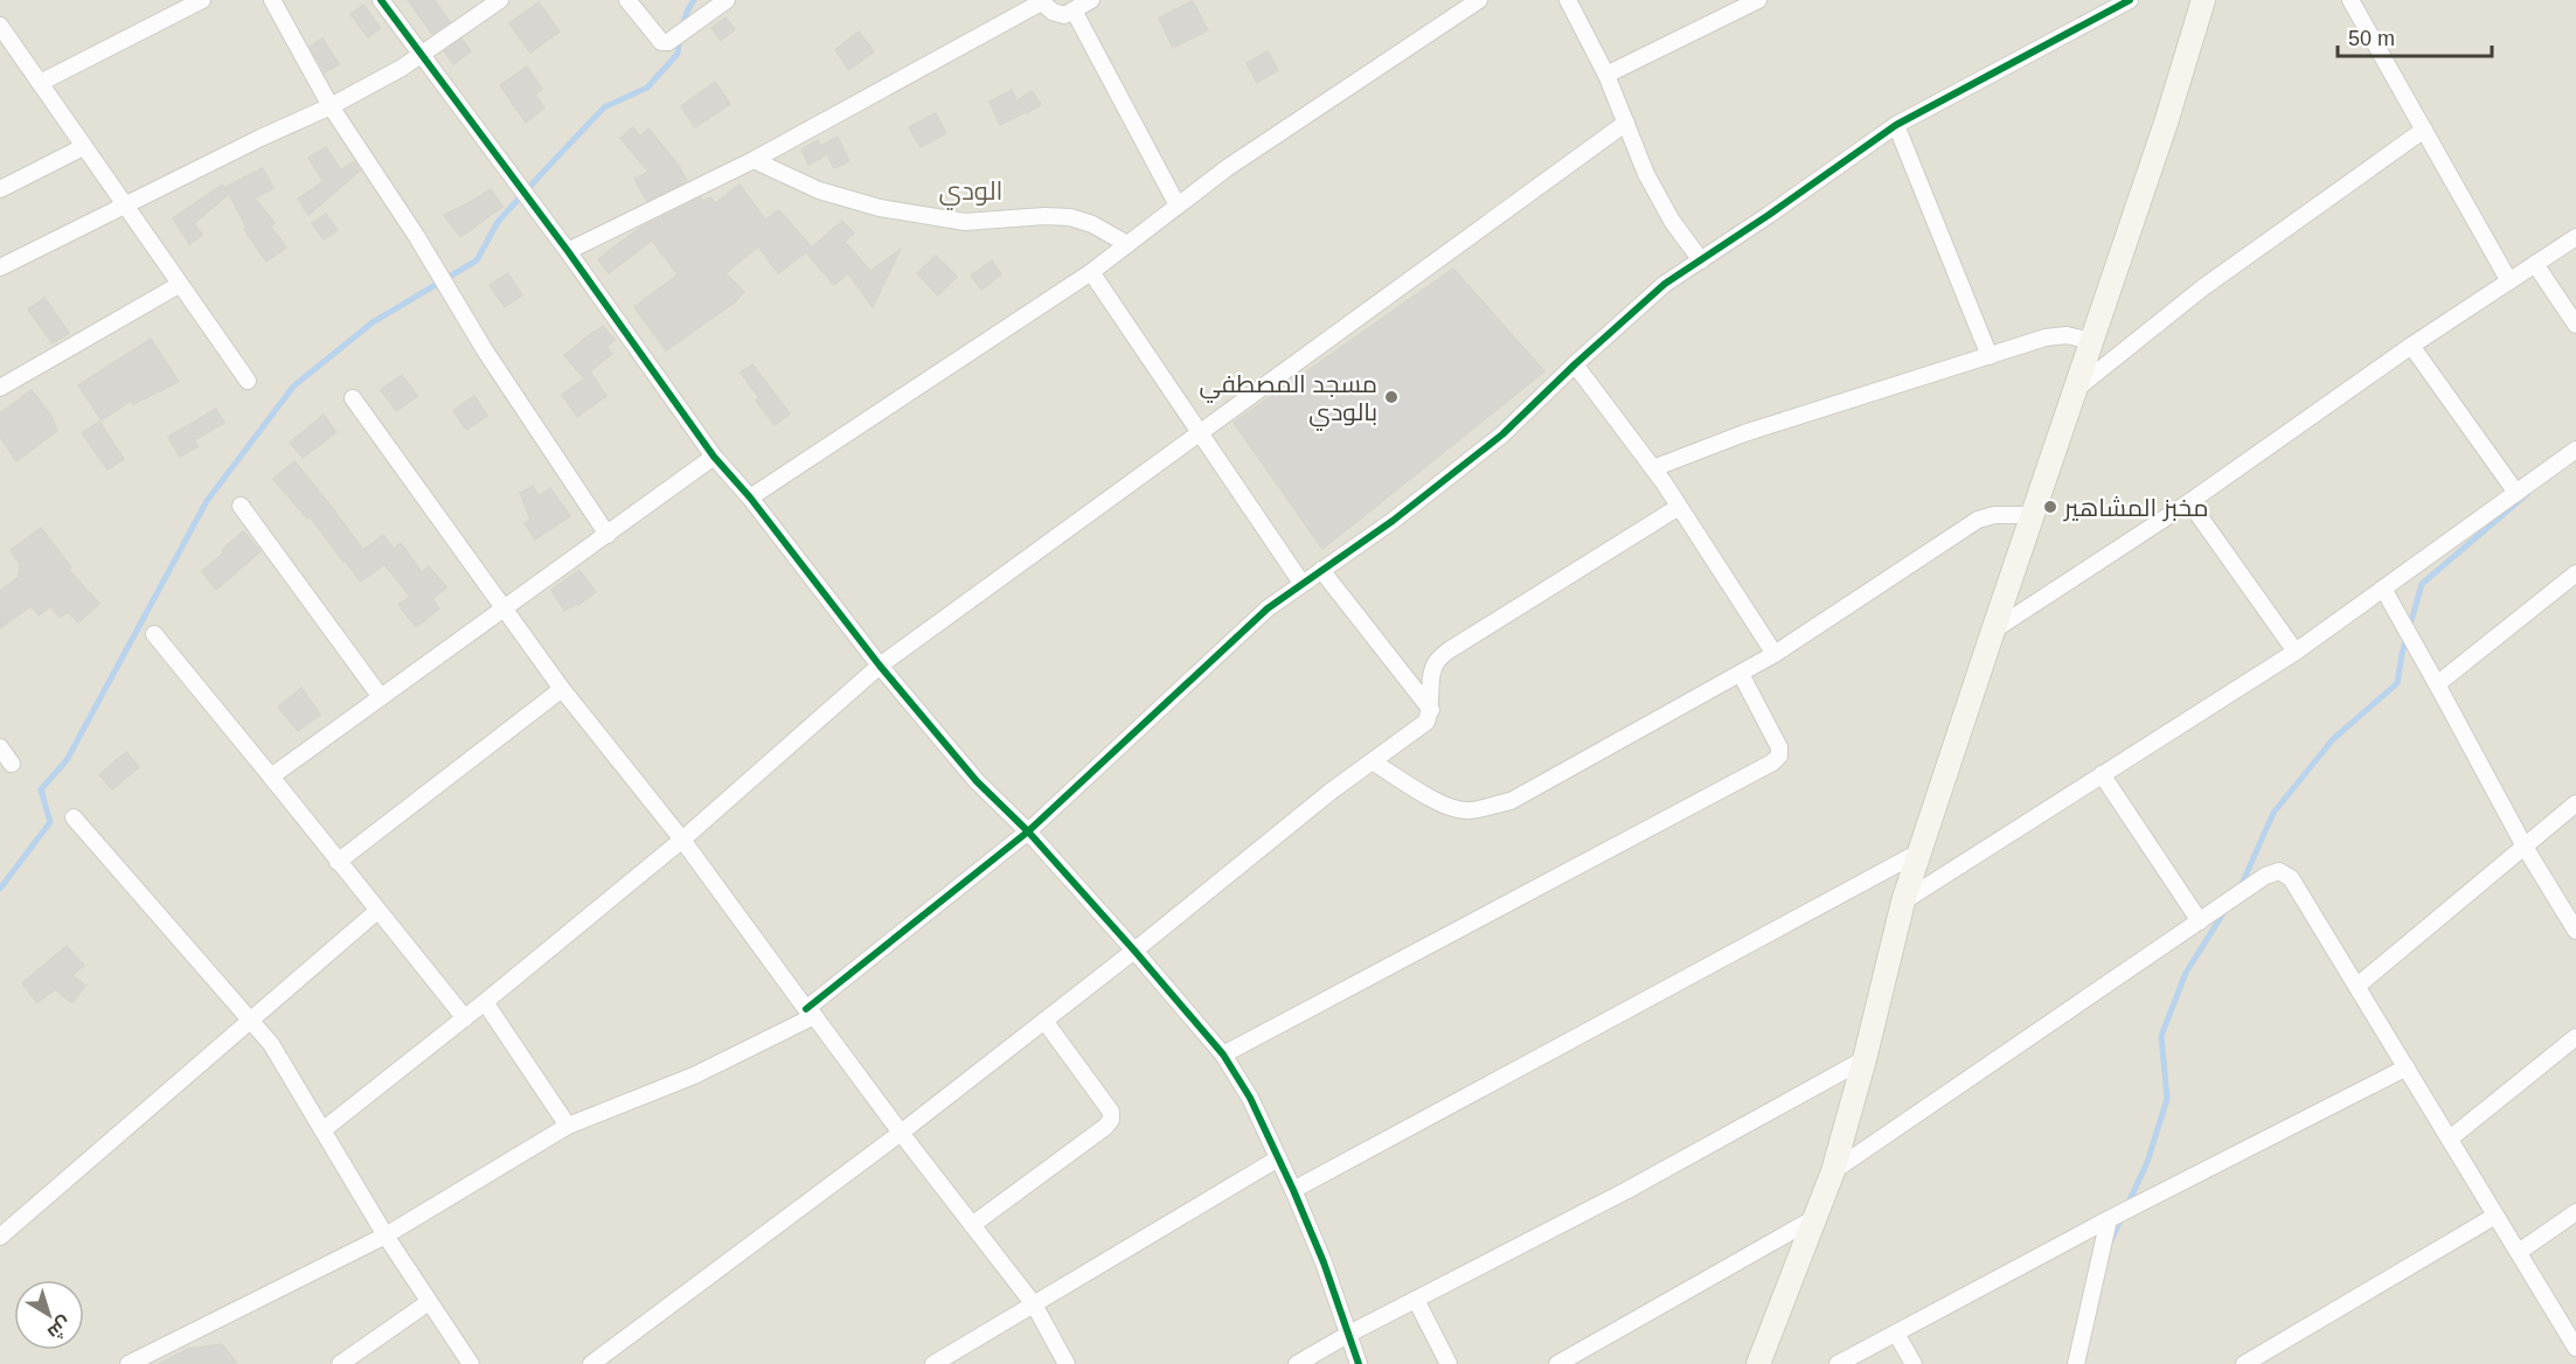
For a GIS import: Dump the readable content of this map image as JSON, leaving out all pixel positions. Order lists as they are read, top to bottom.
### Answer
{
  "districts": ["الودي"],
  "places": ["مسجد المصطفي بالودي", "مخبز المشاهير"],
  "scale_bar": "50 m",
  "north": "bottom right"
}
